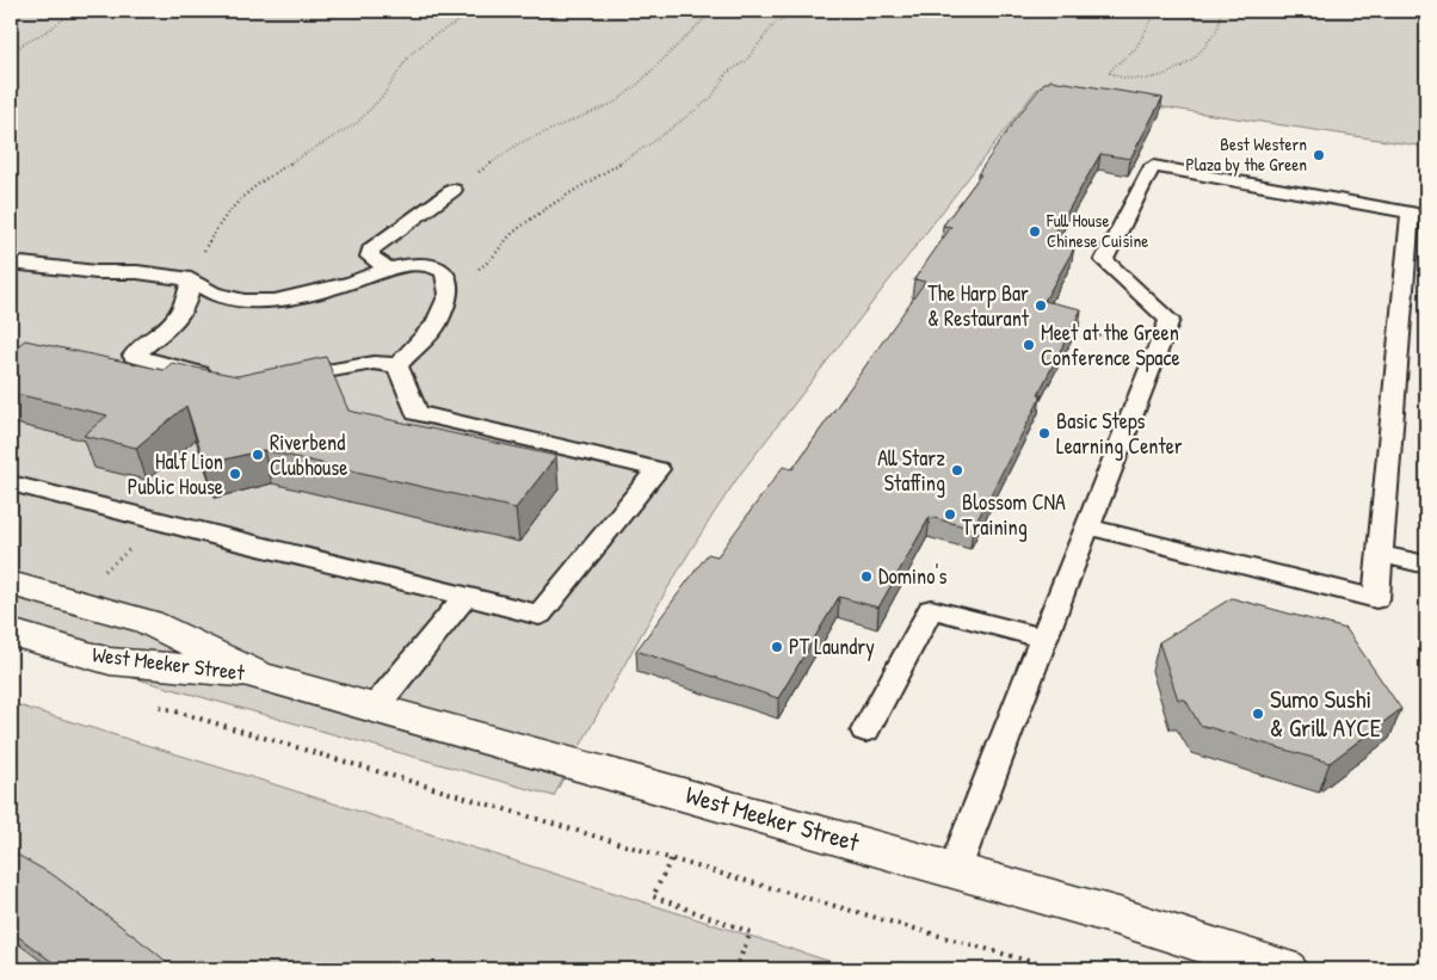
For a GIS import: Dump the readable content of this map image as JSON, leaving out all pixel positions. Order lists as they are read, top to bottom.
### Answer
{
  "streets": {
    "main road": ["West Meeker Street"]
  },
  "places": [
    "Best Western Plaza by the Green",
    "Full House Chinese Cuisine",
    "The Harp Bar & Restaurant",
    "Meet at the Green Conference Space",
    "Basic Steps Learning Center",
    "Riverbend Clubhouse",
    "All Starz Staffing",
    "Half Lion Public House",
    "Blossom CNA Training",
    "Domino's",
    "PT Laundry",
    "Sumo Sushi & Grill AYCE"
  ]
}
